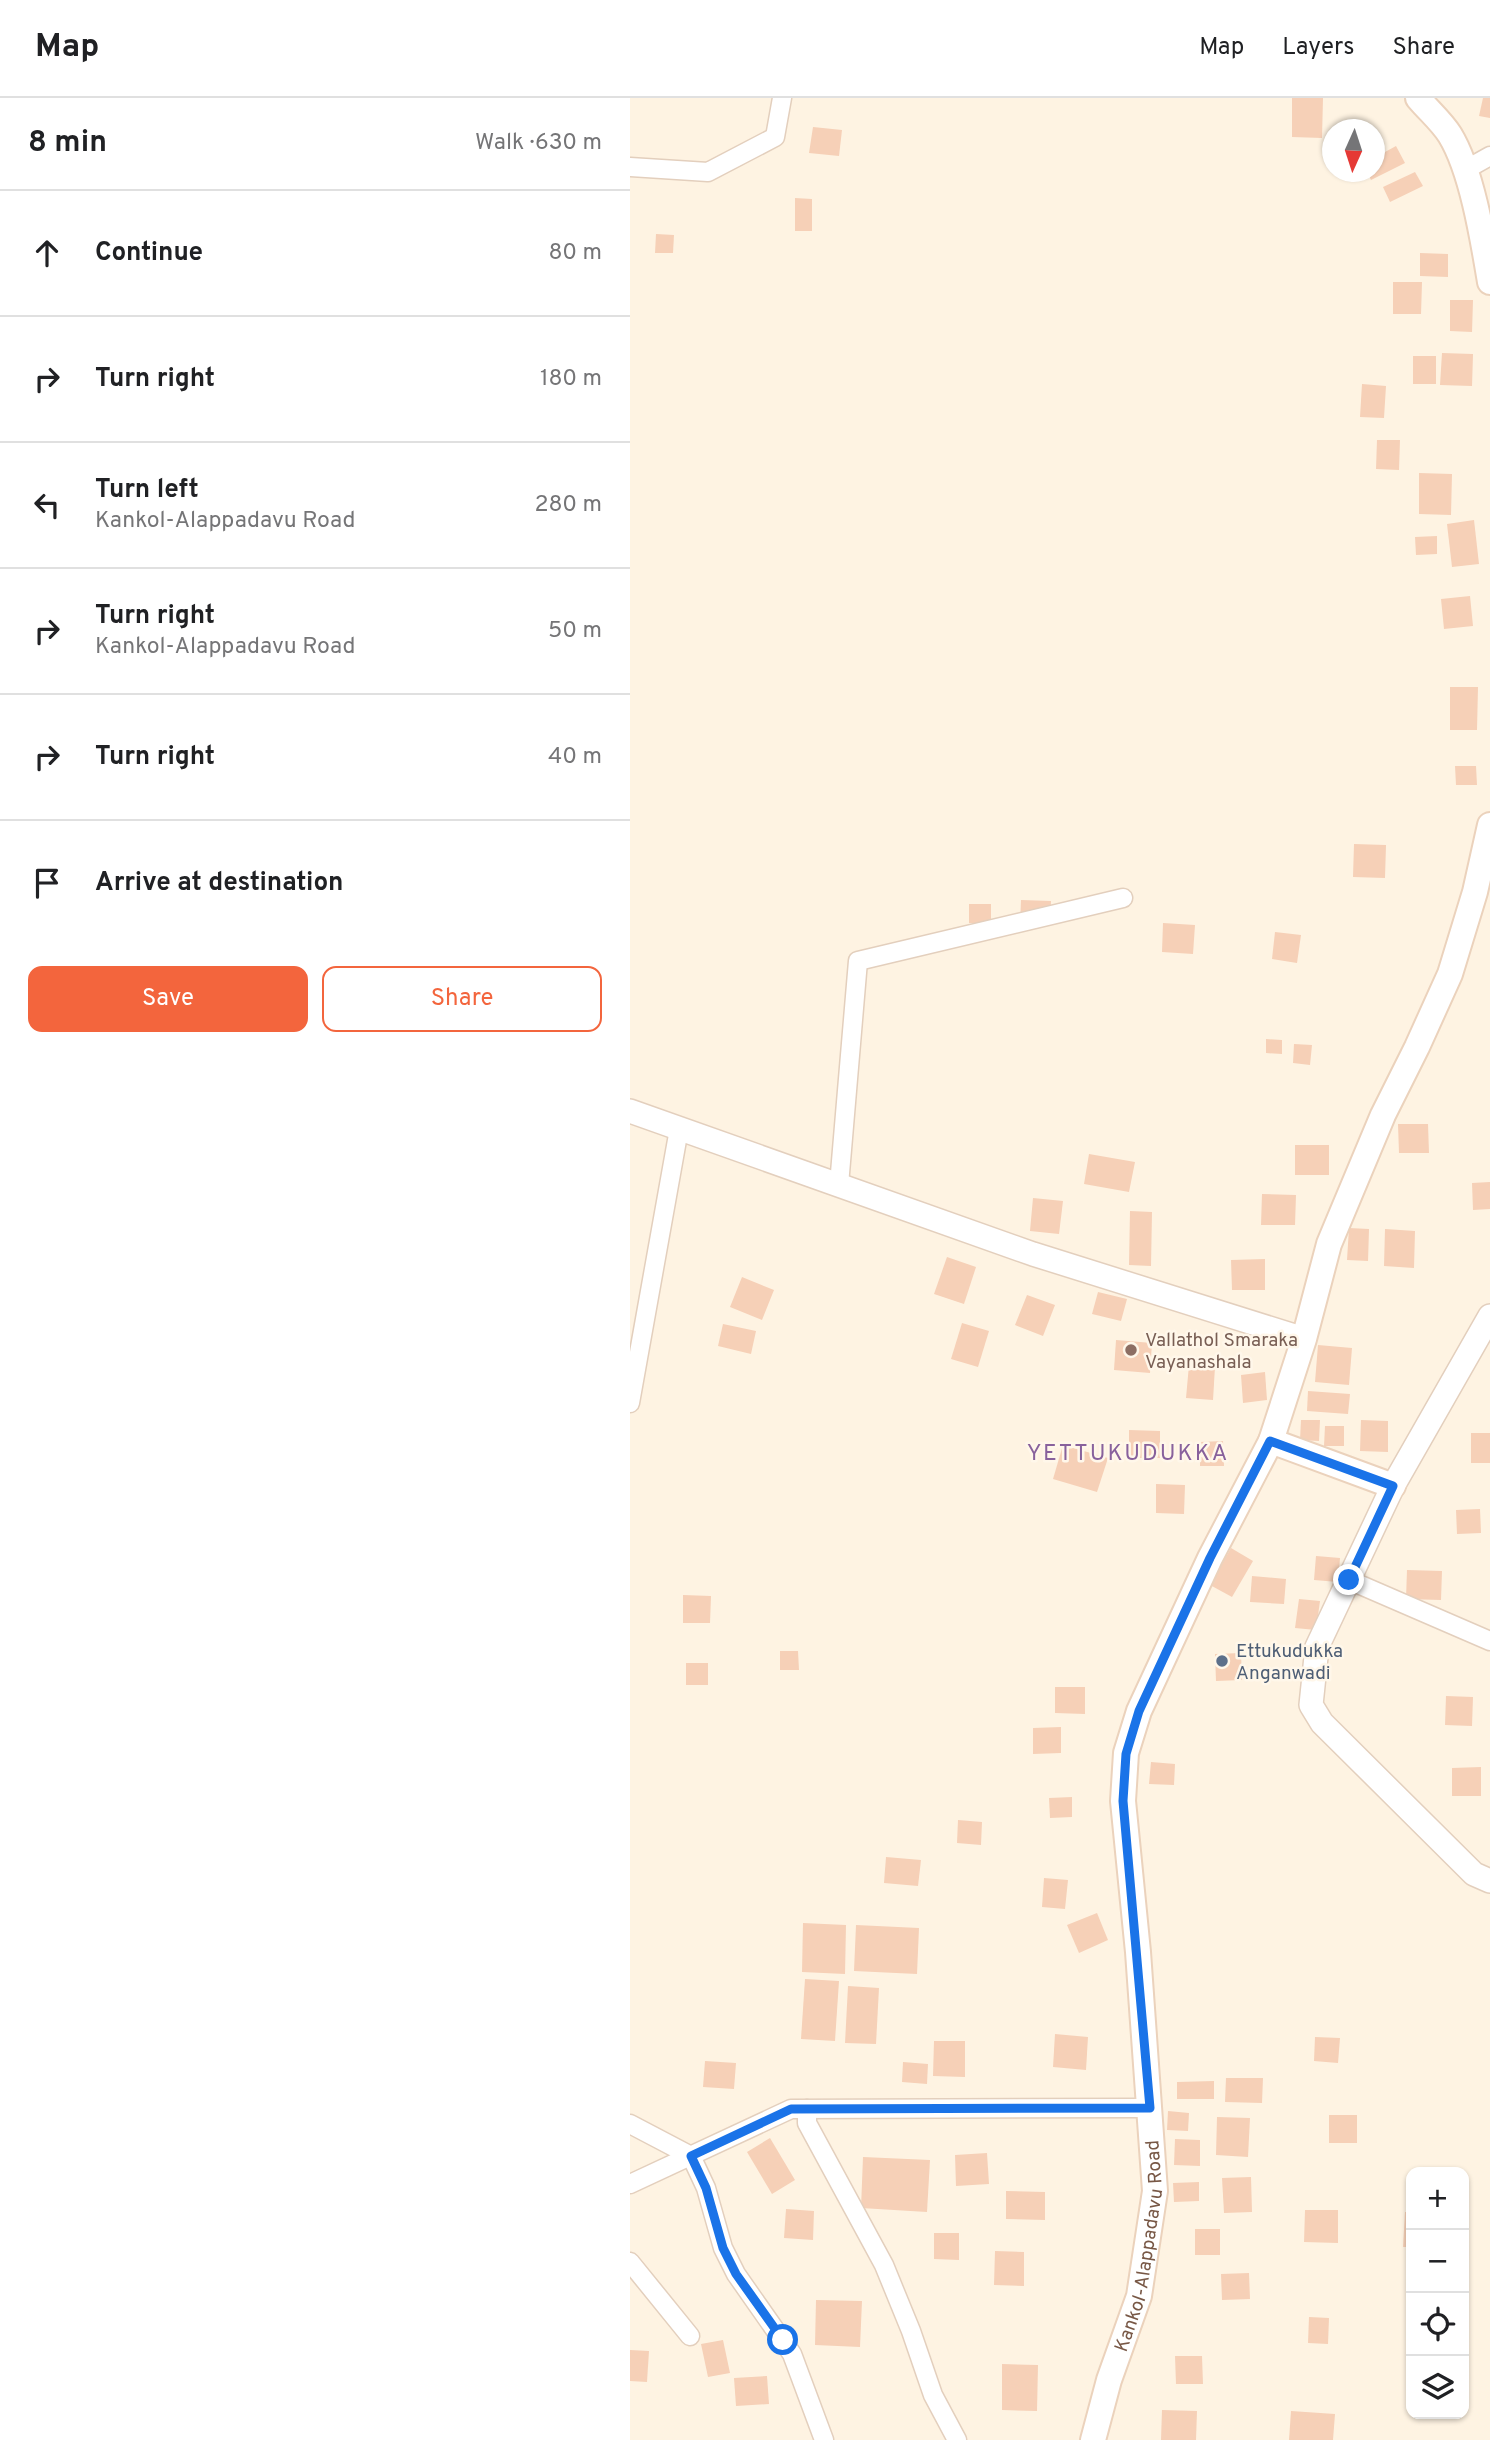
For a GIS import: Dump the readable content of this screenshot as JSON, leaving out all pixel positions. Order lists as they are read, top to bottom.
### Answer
{
  "streets": {
    "main road": ["Kankol-Alappadavu Road"]
  },
  "districts": ["YETTUKUDUKKA"],
  "places": ["Vallathol Smaraka Vayanashala", "Ettukudukka Anganwadi"],
  "north": "bottom",
  "page": {
    "header": "Map",
    "nav": ["Map", "Layers", "Share"],
    "heading": ["8 min", "Walk · 630 m"],
    "list": [
      ["Continue", "80 m"],
      ["Turn right", "180 m"],
      ["Turn left", "Kankol-Alappadavu Road", "280 m"],
      ["Turn right", "Kankol-Alappadavu Road", "50 m"],
      ["Turn right", "40 m"],
      "Arrive at destination"
    ],
    "buttons": ["Save", "Share"],
    "map_buttons": ["+", "−"]
  }
}
